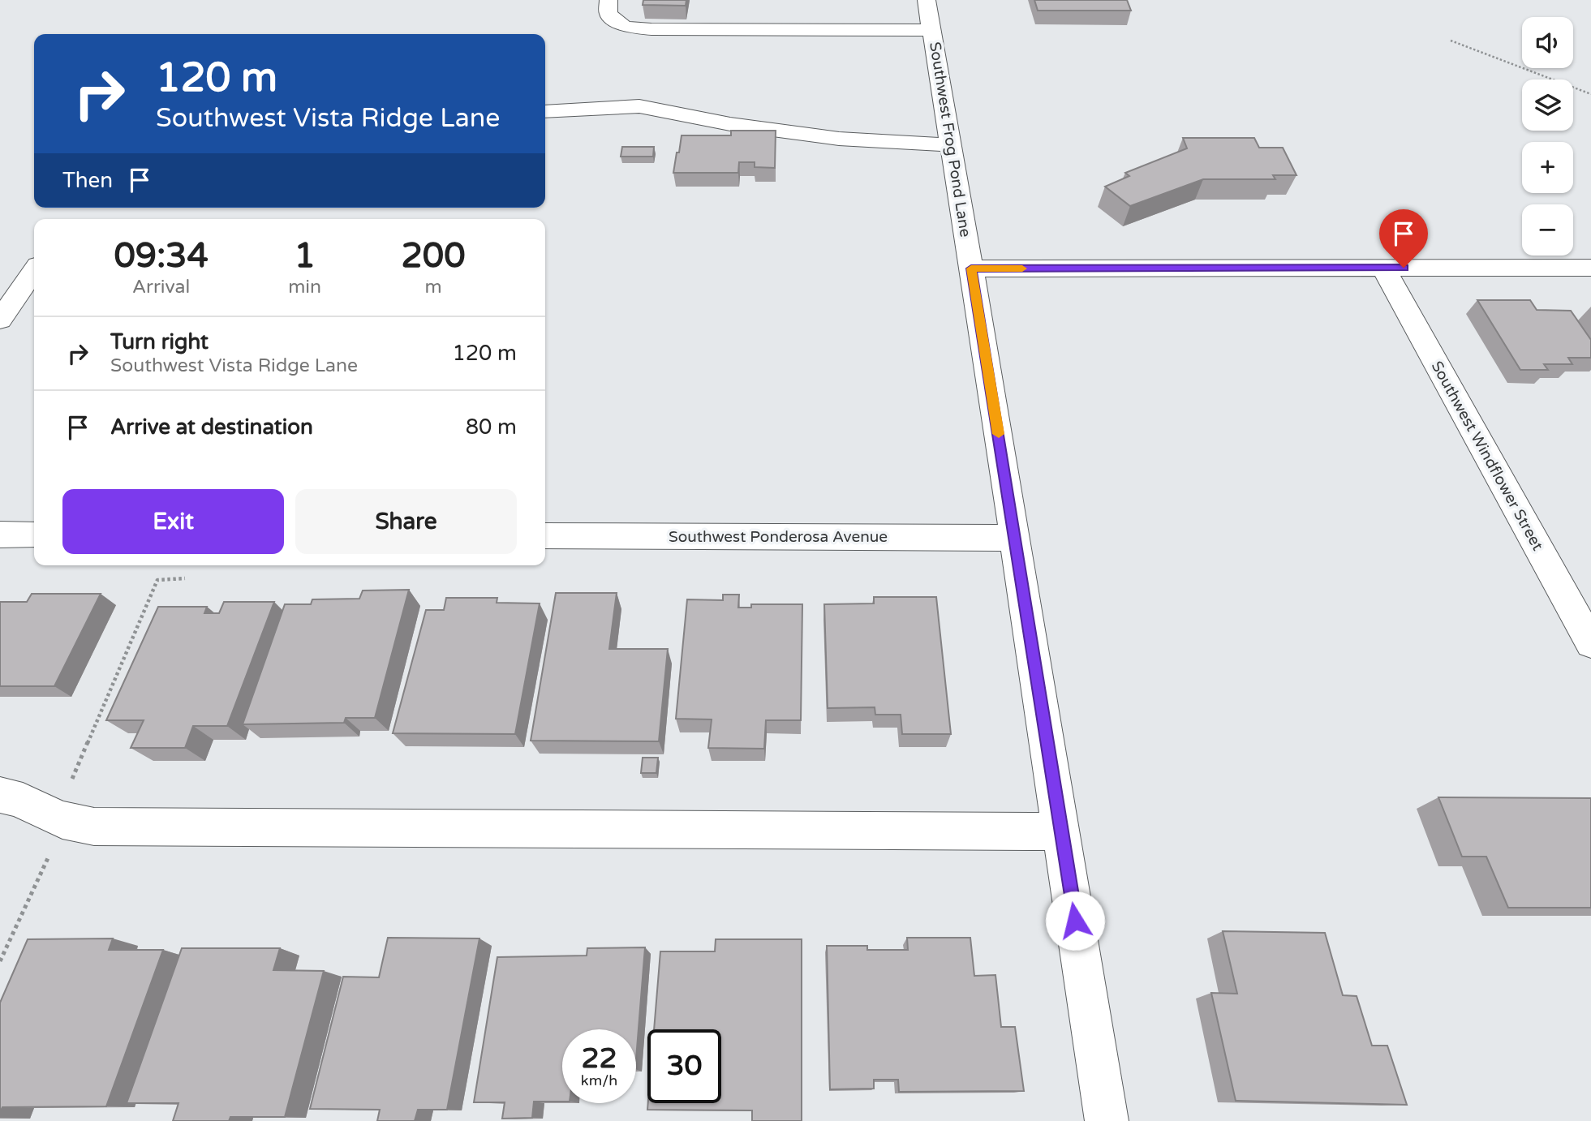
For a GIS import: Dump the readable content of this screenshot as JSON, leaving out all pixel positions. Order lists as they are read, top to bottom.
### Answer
{
  "streets": {
    "street": ["Southwest Frog Pond Lane", "Southwest Windflower Street", "Southwest Ponderosa Avenue"]
  },
  "crossings": [
    ["Southwest Frog Pond Lane", "Southwest Ponderosa Avenue"]
  ],
  "page": {
    "map_buttons": ["+", "−"],
    "turn": ["120 m", "Southwest Vista Ridge Lane"],
    "then": "Then",
    "eta": [
      "09:34",
      "Arrival",
      "1",
      "min",
      "200",
      "m"
    ],
    "list": [
      {
        "name": "Turn right",
        "note": "Southwest Vista Ridge Lane",
        "value": "120 m"
      },
      {
        "name": "Arrive at destination",
        "value": "80 m"
      }
    ],
    "buttons": ["Exit", "Share"],
    "speed": "22 km/h",
    "limit": "30"
  }
}
